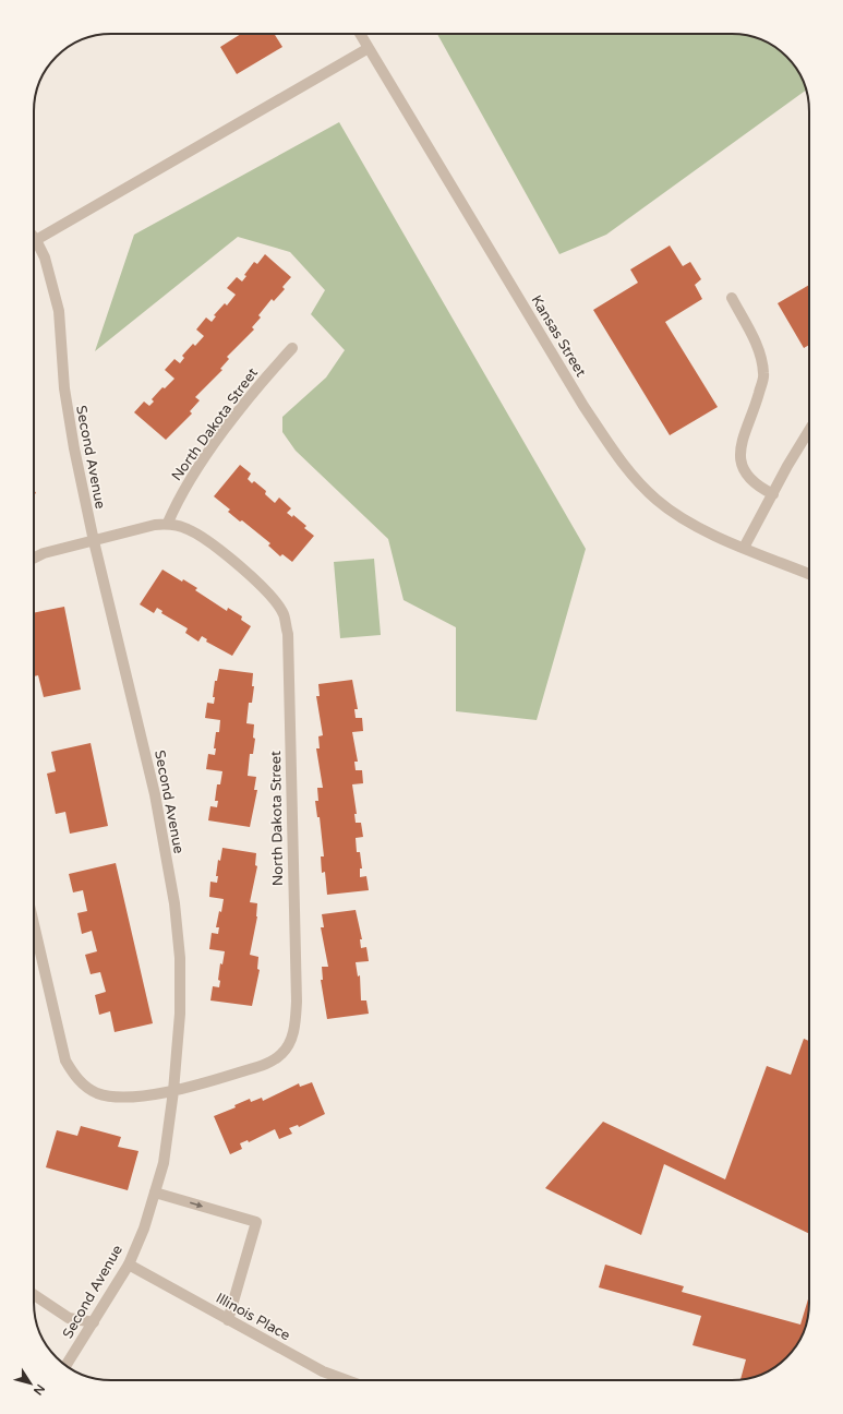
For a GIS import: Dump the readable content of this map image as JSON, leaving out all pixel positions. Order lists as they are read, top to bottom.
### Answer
{
  "streets": {
    "street": [
      "Kansas Street",
      "North Dakota Street",
      "Second Avenue",
      "Illinois Place"
    ]
  },
  "crossings": [
    ["North Dakota Street", "Second Avenue"],
    ["Second Avenue", "Illinois Place"]
  ],
  "north": "bottom right"
}
